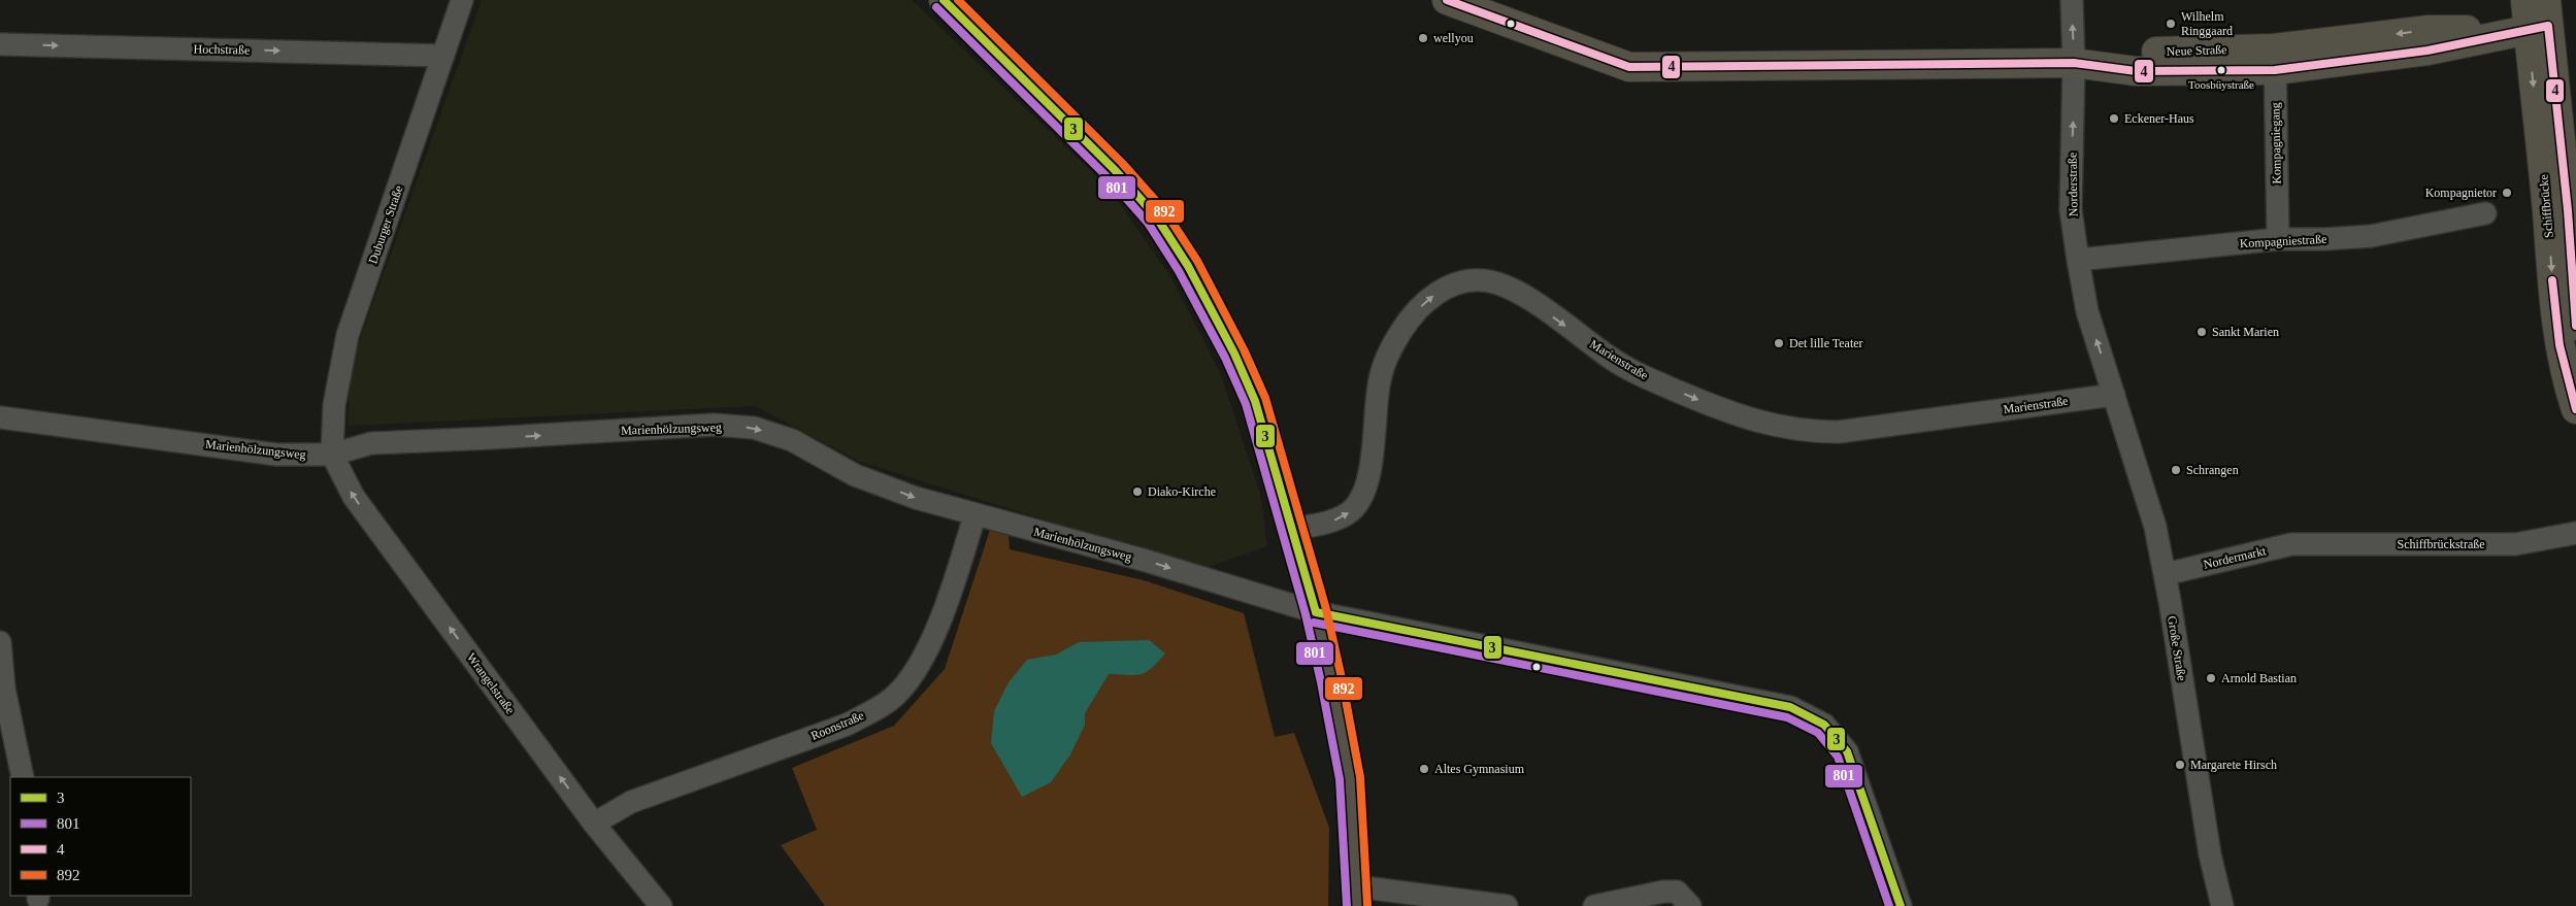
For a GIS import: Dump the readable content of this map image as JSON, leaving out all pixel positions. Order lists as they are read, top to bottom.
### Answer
{
  "streets": {
    "main road": ["Neue Straße", "Schiffbrücke"],
    "street": [
      "Hochstraße",
      "Kompagniegang",
      "Norderstraße",
      "Duburger Straße",
      "Kompagniestraße",
      "Marienstraße",
      "Marienhölzungsweg",
      "Schiffbrückstraße",
      "Nordermarkt",
      "Große Straße",
      "Wrangelstraße",
      "Roonstraße"
    ]
  },
  "crossings": [
    ["Hochstraße", "Duburger Straße"],
    ["Neue Straße", "Kompagniegang"],
    ["Neue Straße", "Norderstraße"],
    ["Neue Straße", "Schiffbrücke"],
    ["Kompagniegang", "Kompagniestraße"],
    ["Norderstraße", "Kompagniestraße"],
    ["Norderstraße", "Marienstraße"],
    ["Norderstraße", "Große Straße"],
    ["Duburger Straße", "Marienhölzungsweg"],
    ["Duburger Straße", "Wrangelstraße"],
    ["Marienstraße", "Große Straße"],
    ["Marienhölzungsweg", "Wrangelstraße"],
    ["Marienhölzungsweg", "Roonstraße"],
    ["Schiffbrückstraße", "Nordermarkt"],
    ["Nordermarkt", "Große Straße"],
    ["Wrangelstraße", "Roonstraße"]
  ],
  "one_way": [
    "Hochstraße",
    "Norderstraße",
    "Marienstraße",
    "Marienhölzungsweg",
    "Wrangelstraße"
  ],
  "places": [
    "Wilhelm Ringgaard",
    "wellyou",
    "Toosbüystraße",
    "Eckener-Haus",
    "Kompagnietor",
    "Sankt Marien",
    "Det lille Teater",
    "Schrangen",
    "Diako-Kirche",
    "Arnold Bastian",
    "Margarete Hirsch",
    "Altes Gymnasium"
  ],
  "lines": [
    "transit line 3",
    "transit line 4",
    "transit line 892",
    "transit line 801"
  ],
  "legend": [
    "3",
    "801",
    "4",
    "892"
  ]
}
